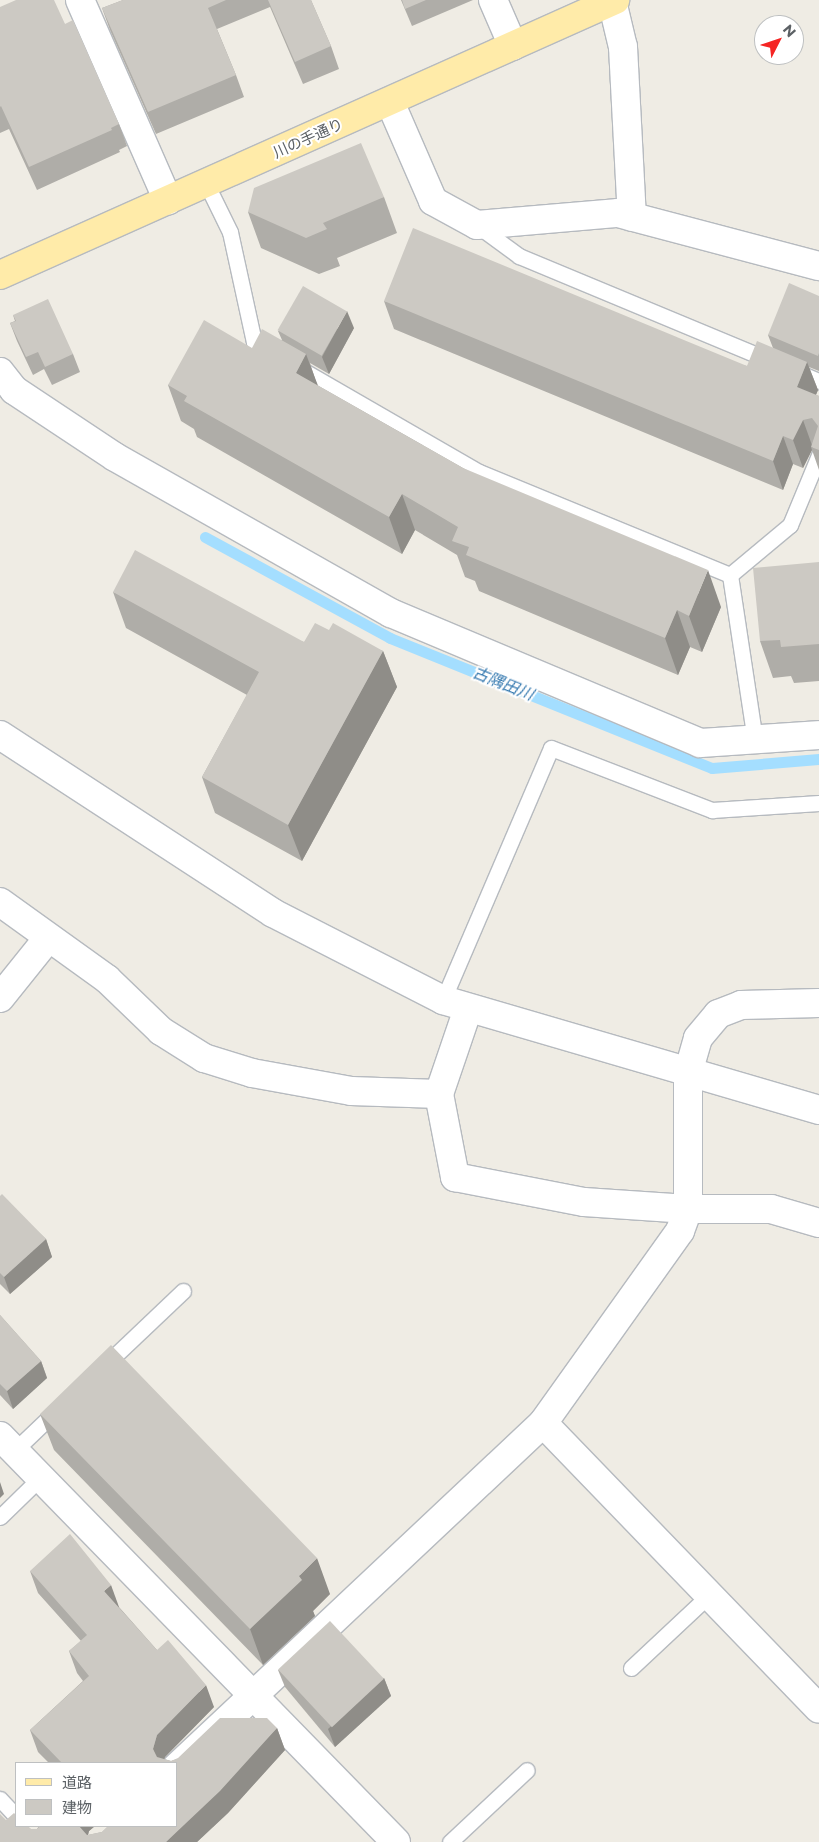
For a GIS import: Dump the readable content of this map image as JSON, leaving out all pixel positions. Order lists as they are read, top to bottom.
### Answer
{
  "streets": {
    "main road": ["川の手通り"]
  },
  "water": ["古隅田川"],
  "legend": ["道路", "建物"],
  "north": "top right"
}
